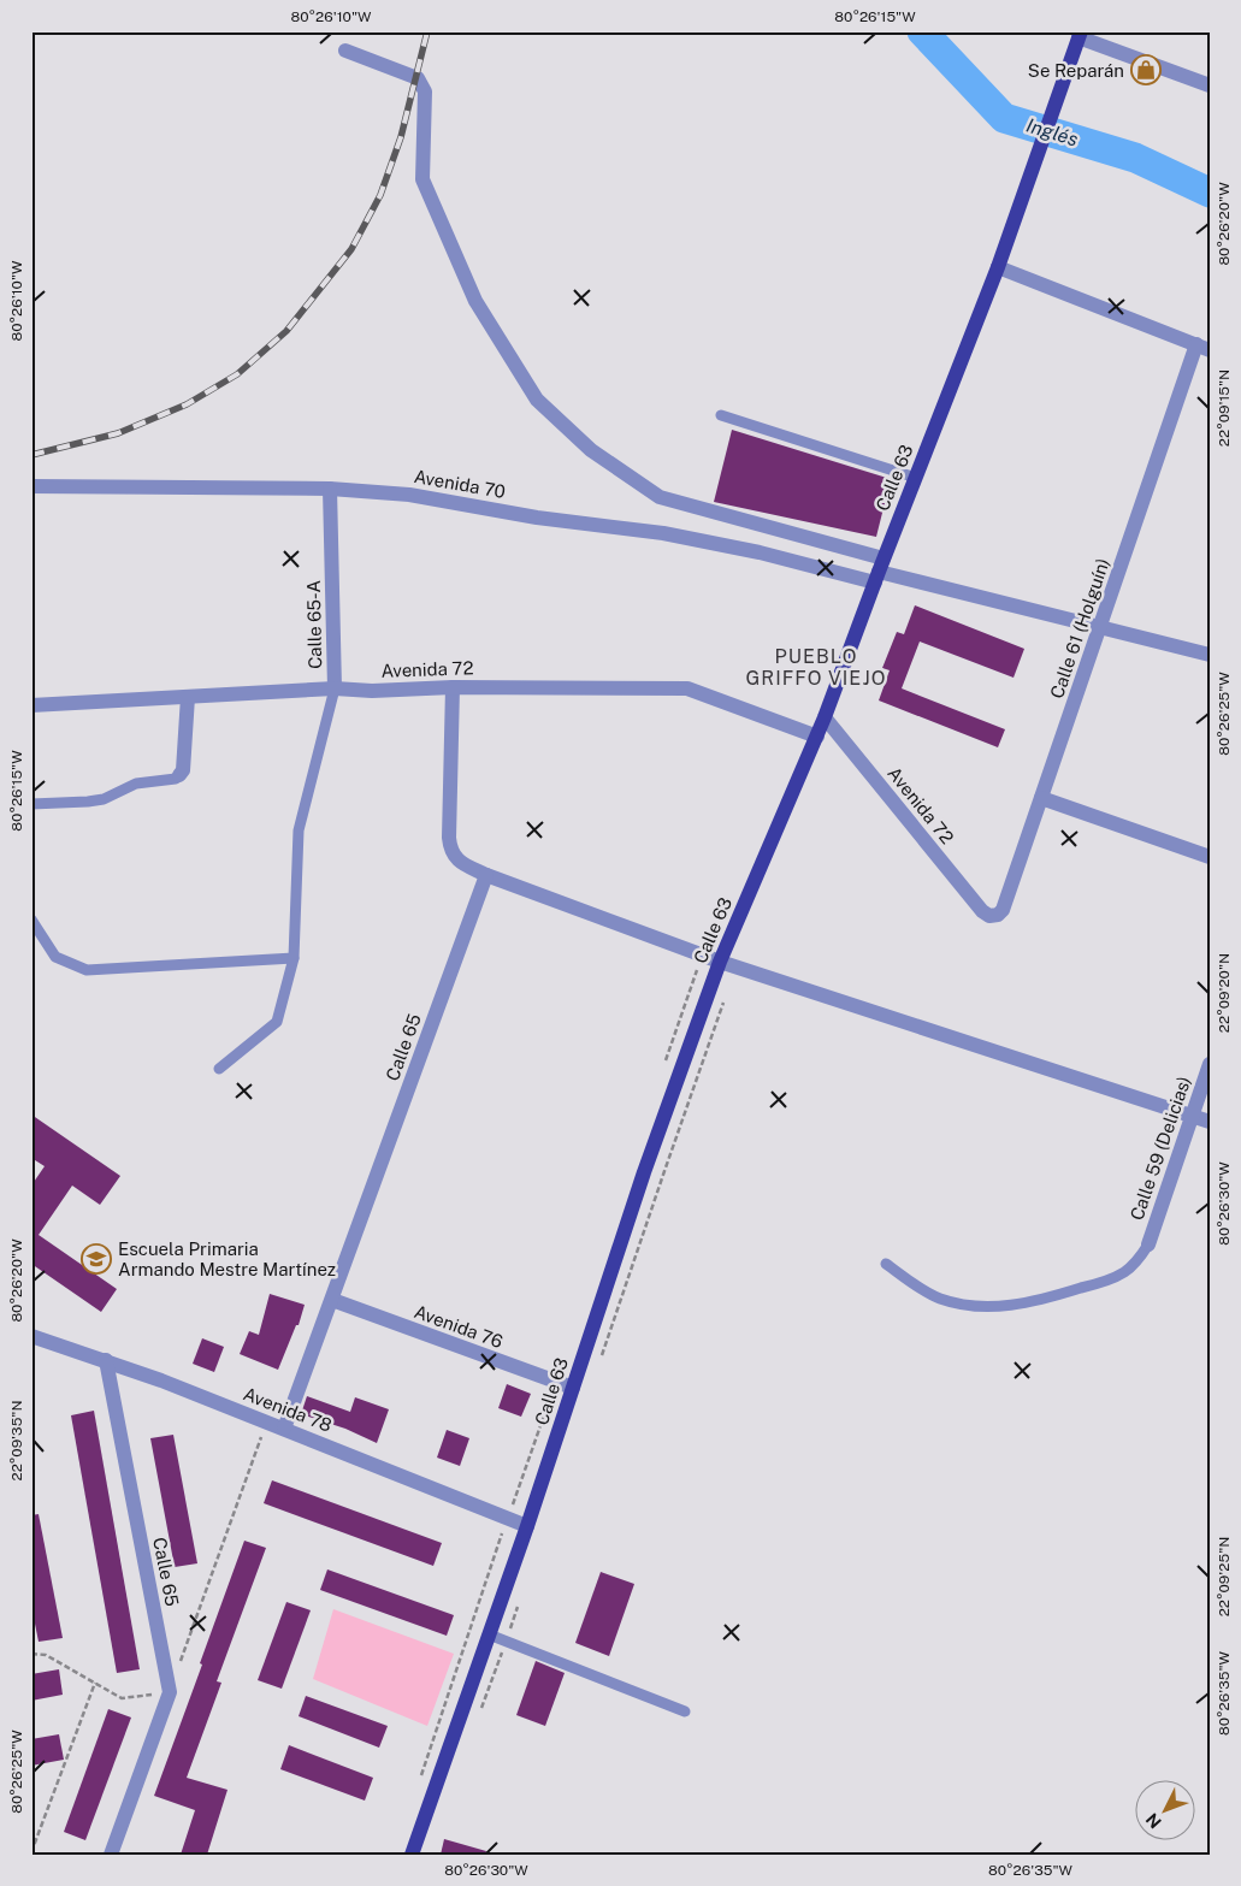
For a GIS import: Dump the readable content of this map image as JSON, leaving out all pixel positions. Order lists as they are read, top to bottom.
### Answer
{
  "streets": {
    "main road": ["Calle 63"],
    "street": [
      "Avenida 70",
      "Calle 65-A",
      "Calle 61 (Holguín)",
      "Avenida 72",
      "Calle 65",
      "Calle 59 (Delicias)",
      "Avenida 76",
      "Avenida 78"
    ]
  },
  "crossings": [
    ["Calle 63", "Avenida 70"],
    ["Calle 63", "Avenida 72"],
    ["Calle 63", "Avenida 76"],
    ["Calle 63", "Avenida 78"],
    ["Avenida 70", "Calle 65-A"],
    ["Calle 65-A", "Avenida 72"],
    ["Calle 61 (Holguín)", "Avenida 72"],
    ["Calle 65", "Avenida 76"],
    ["Calle 65", "Avenida 78"]
  ],
  "districts": ["PUEBLO GRIFFO VIEJO"],
  "water": ["Inglés"],
  "places": {
    "shop": ["Se Reparán"],
    "school or university": ["Escuela Primaria Armando Mestre Martínez"]
  },
  "north": "bottom left",
  "coordinates": [
    "80°26'10\"W",
    "80°26'15\"W",
    "80°26'20\"W",
    "22°09'15\"N",
    "80°26'25\"W",
    "22°09'20\"N",
    "80°26'30\"W",
    "22°09'35\"N",
    "22°09'25\"N",
    "80°26'35\"W"
  ]
}
